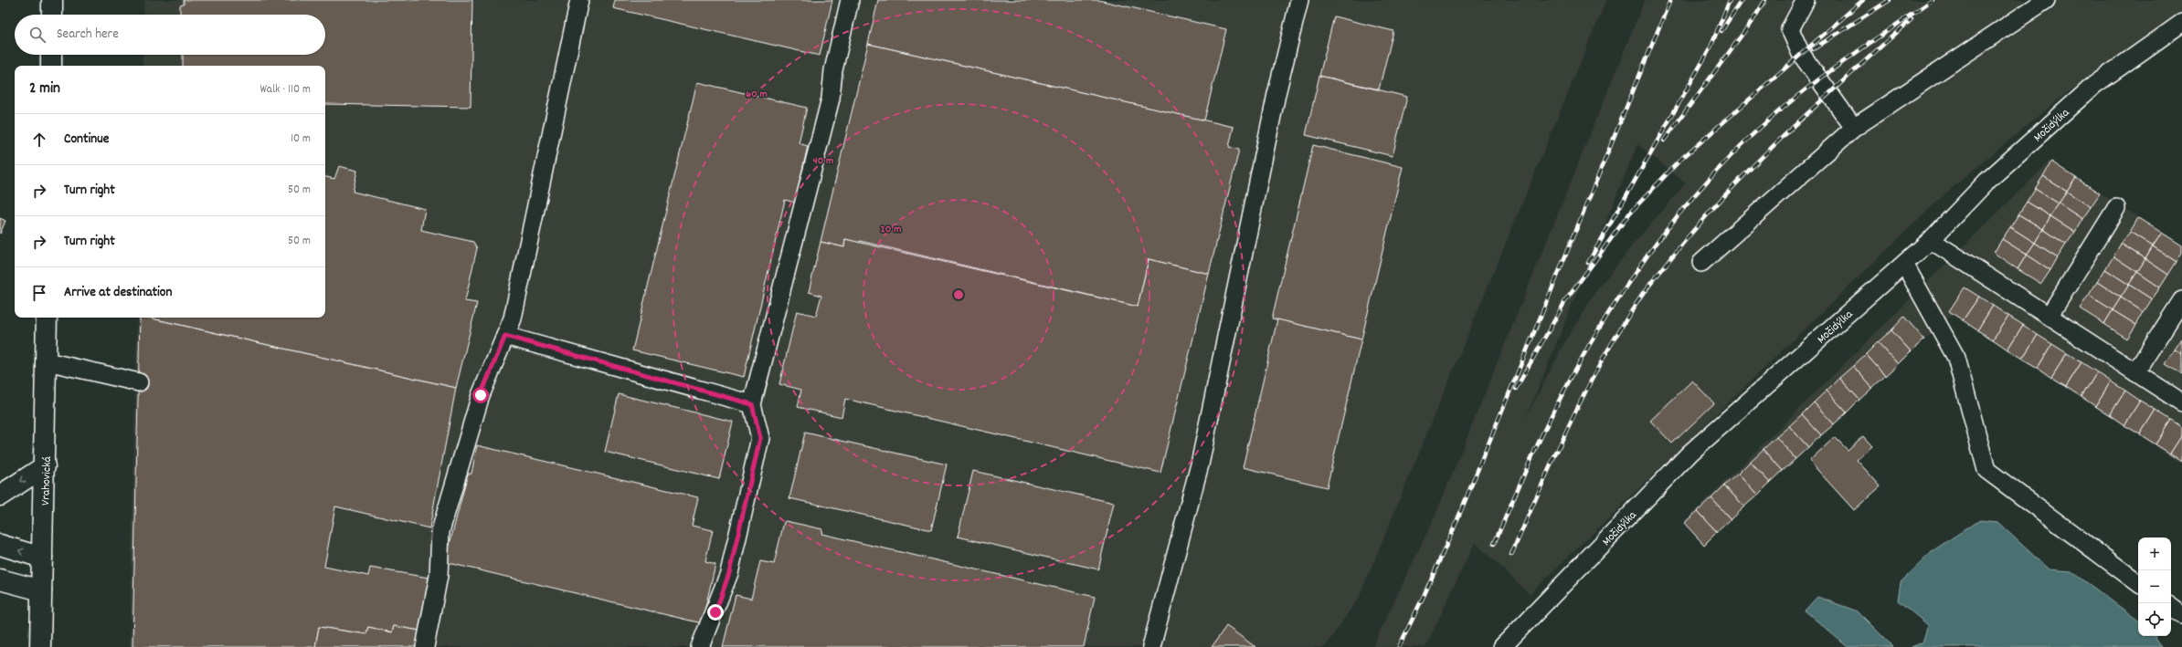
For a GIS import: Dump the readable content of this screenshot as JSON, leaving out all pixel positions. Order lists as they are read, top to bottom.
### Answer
{
  "streets": {
    "street": ["Vrahovická"],
    "lane": ["Močidýlka"]
  },
  "page": {
    "search": "Search here",
    "heading": ["2 min", "Walk · 110 m"],
    "list": [
      ["Continue", "10 m"],
      ["Turn right", "50 m"],
      ["Turn right", "50 m"],
      "Arrive at destination"
    ],
    "map_buttons": ["+", "−"]
  },
  "rings": ["60 m", "40 m", "20 m"]
}
